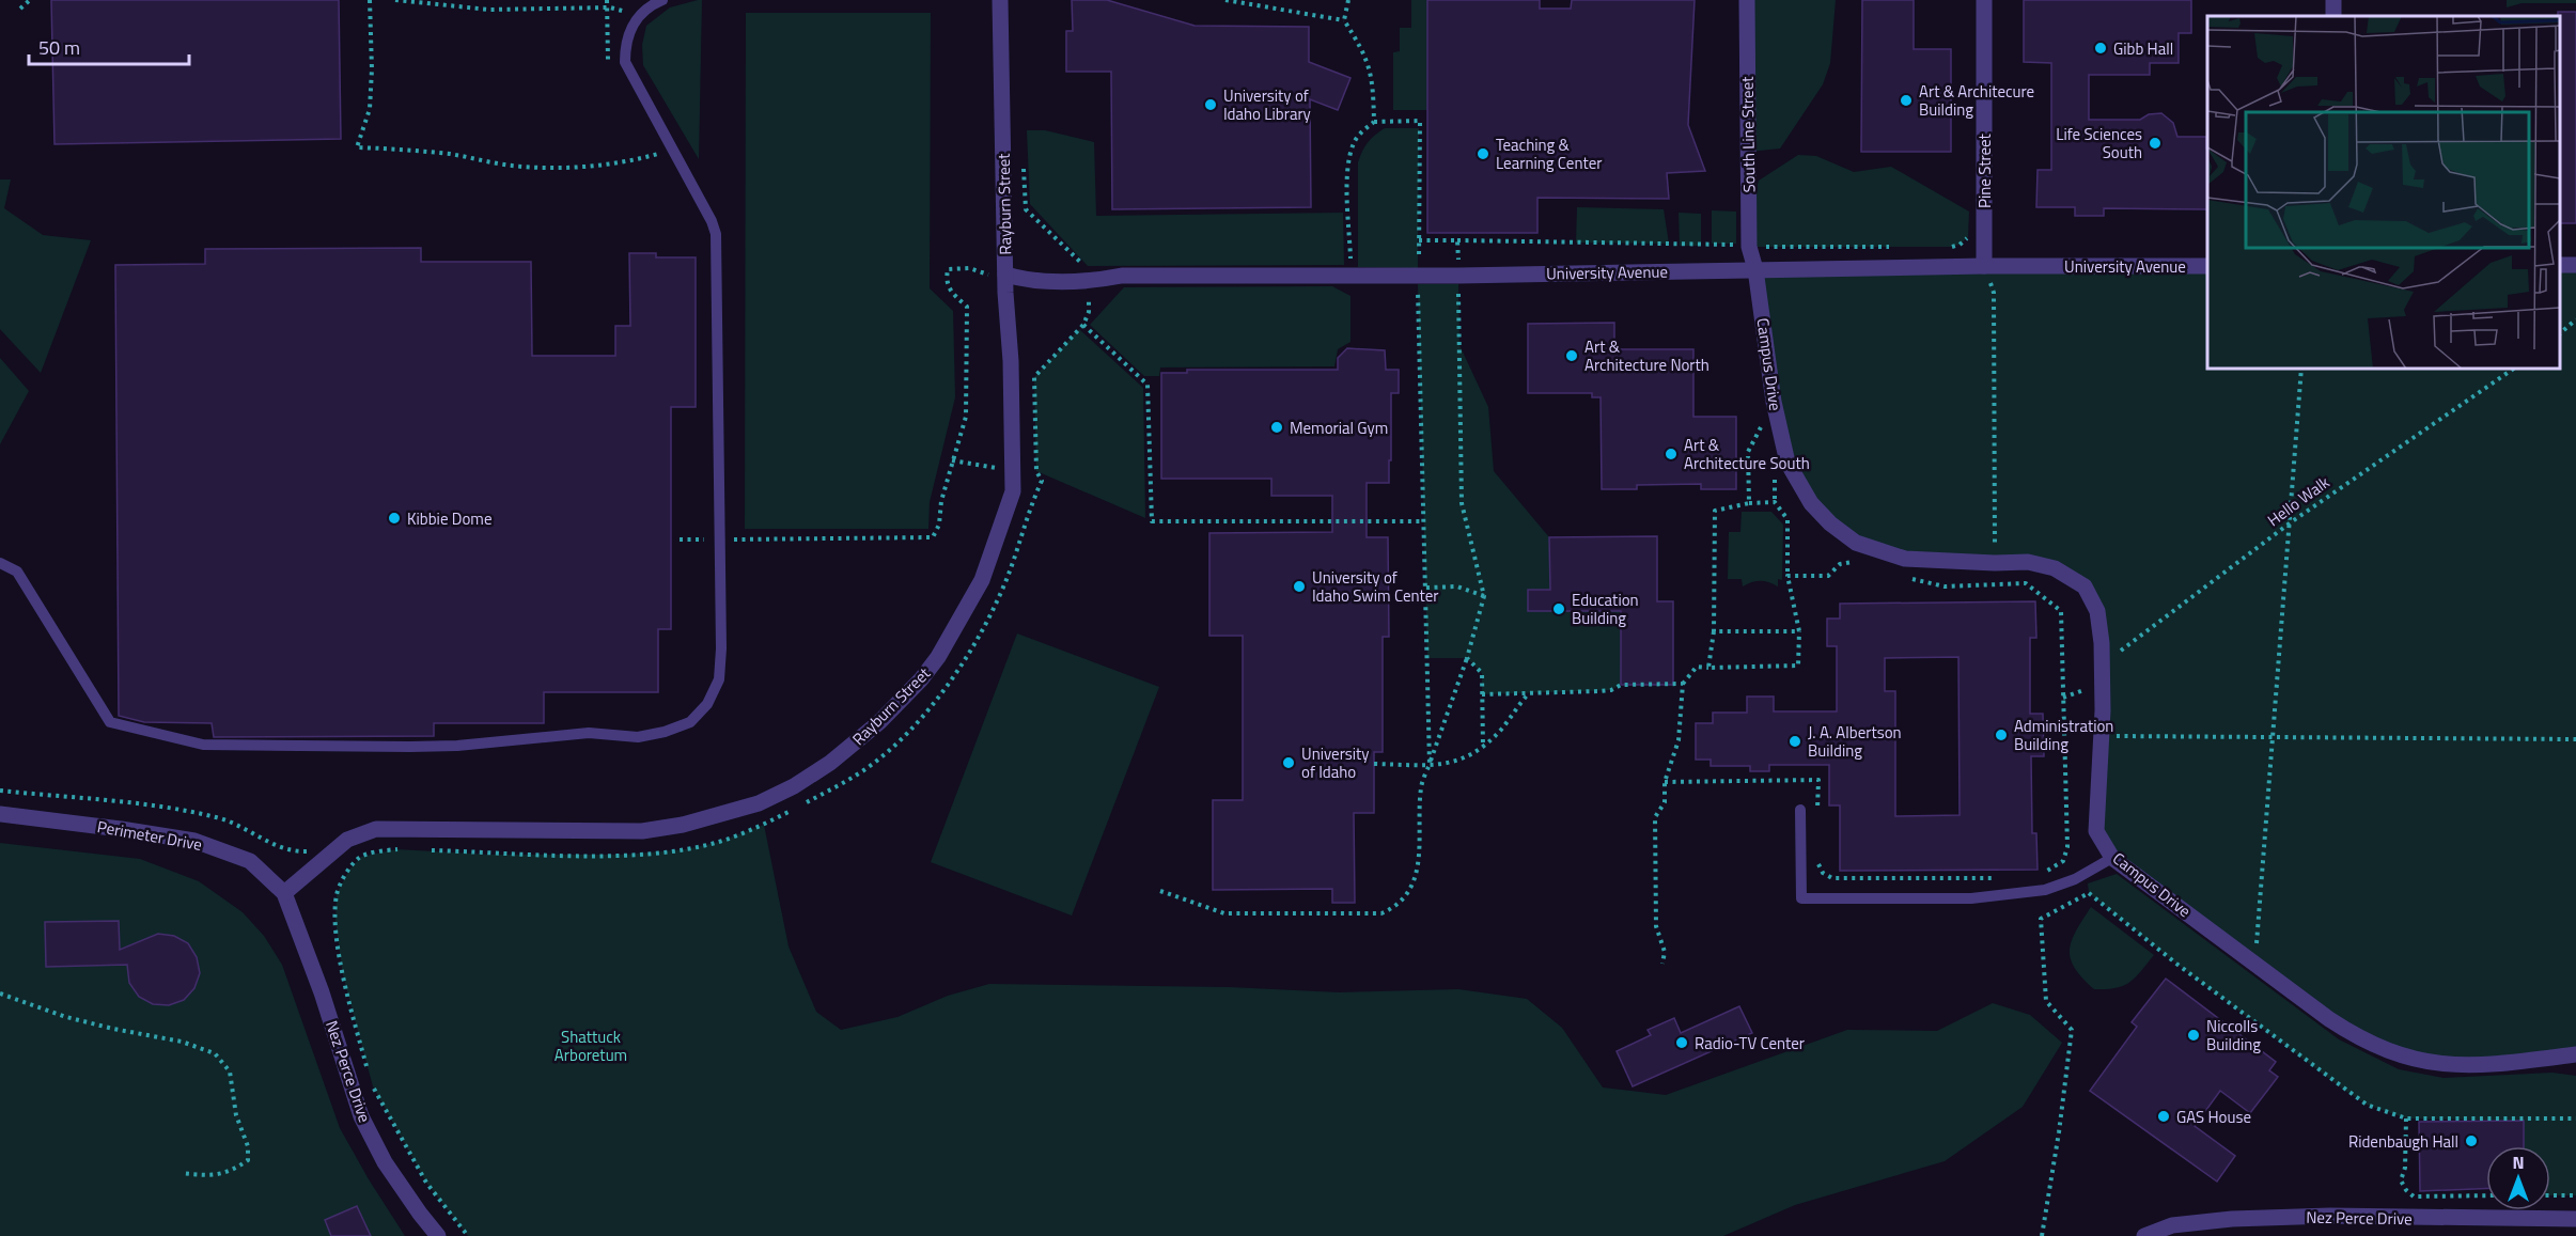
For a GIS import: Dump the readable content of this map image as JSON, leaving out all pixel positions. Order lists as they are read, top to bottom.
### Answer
{
  "streets": {
    "street": [
      "South Line Street",
      "Pine Street",
      "Rayburn Street",
      "University Avenue",
      "Campus Drive",
      "Perimeter Drive",
      "Nez Perce Drive"
    ],
    "path": ["Hello Walk"]
  },
  "crossings": [
    ["South Line Street", "University Avenue"],
    ["South Line Street", "Campus Drive"],
    ["Pine Street", "University Avenue"],
    ["Rayburn Street", "University Avenue"],
    ["Rayburn Street", "Perimeter Drive"],
    ["Rayburn Street", "Nez Perce Drive"],
    ["University Avenue", "Campus Drive"],
    ["Campus Drive", "Hello Walk"],
    ["Perimeter Drive", "Nez Perce Drive"]
  ],
  "parks": ["Shattuck Arboretum"],
  "places": [
    "Gibb Hall",
    "Art & Architecure Building",
    "University of Idaho Library",
    "Life Sciences South",
    "Teaching & Learning Center",
    "Art & Architecture North",
    "Memorial Gym",
    "Art & Architecture South",
    "Kibbie Dome",
    "University of Idaho Swim Center",
    "Education Building",
    "Administration Building",
    "J. A. Albertson Building",
    "University of Idaho",
    "Niccolls Building",
    "Radio-TV Center",
    "GAS House",
    "Ridenbaugh Hall"
  ],
  "scale_bar": "50 m",
  "north": "top"
}
